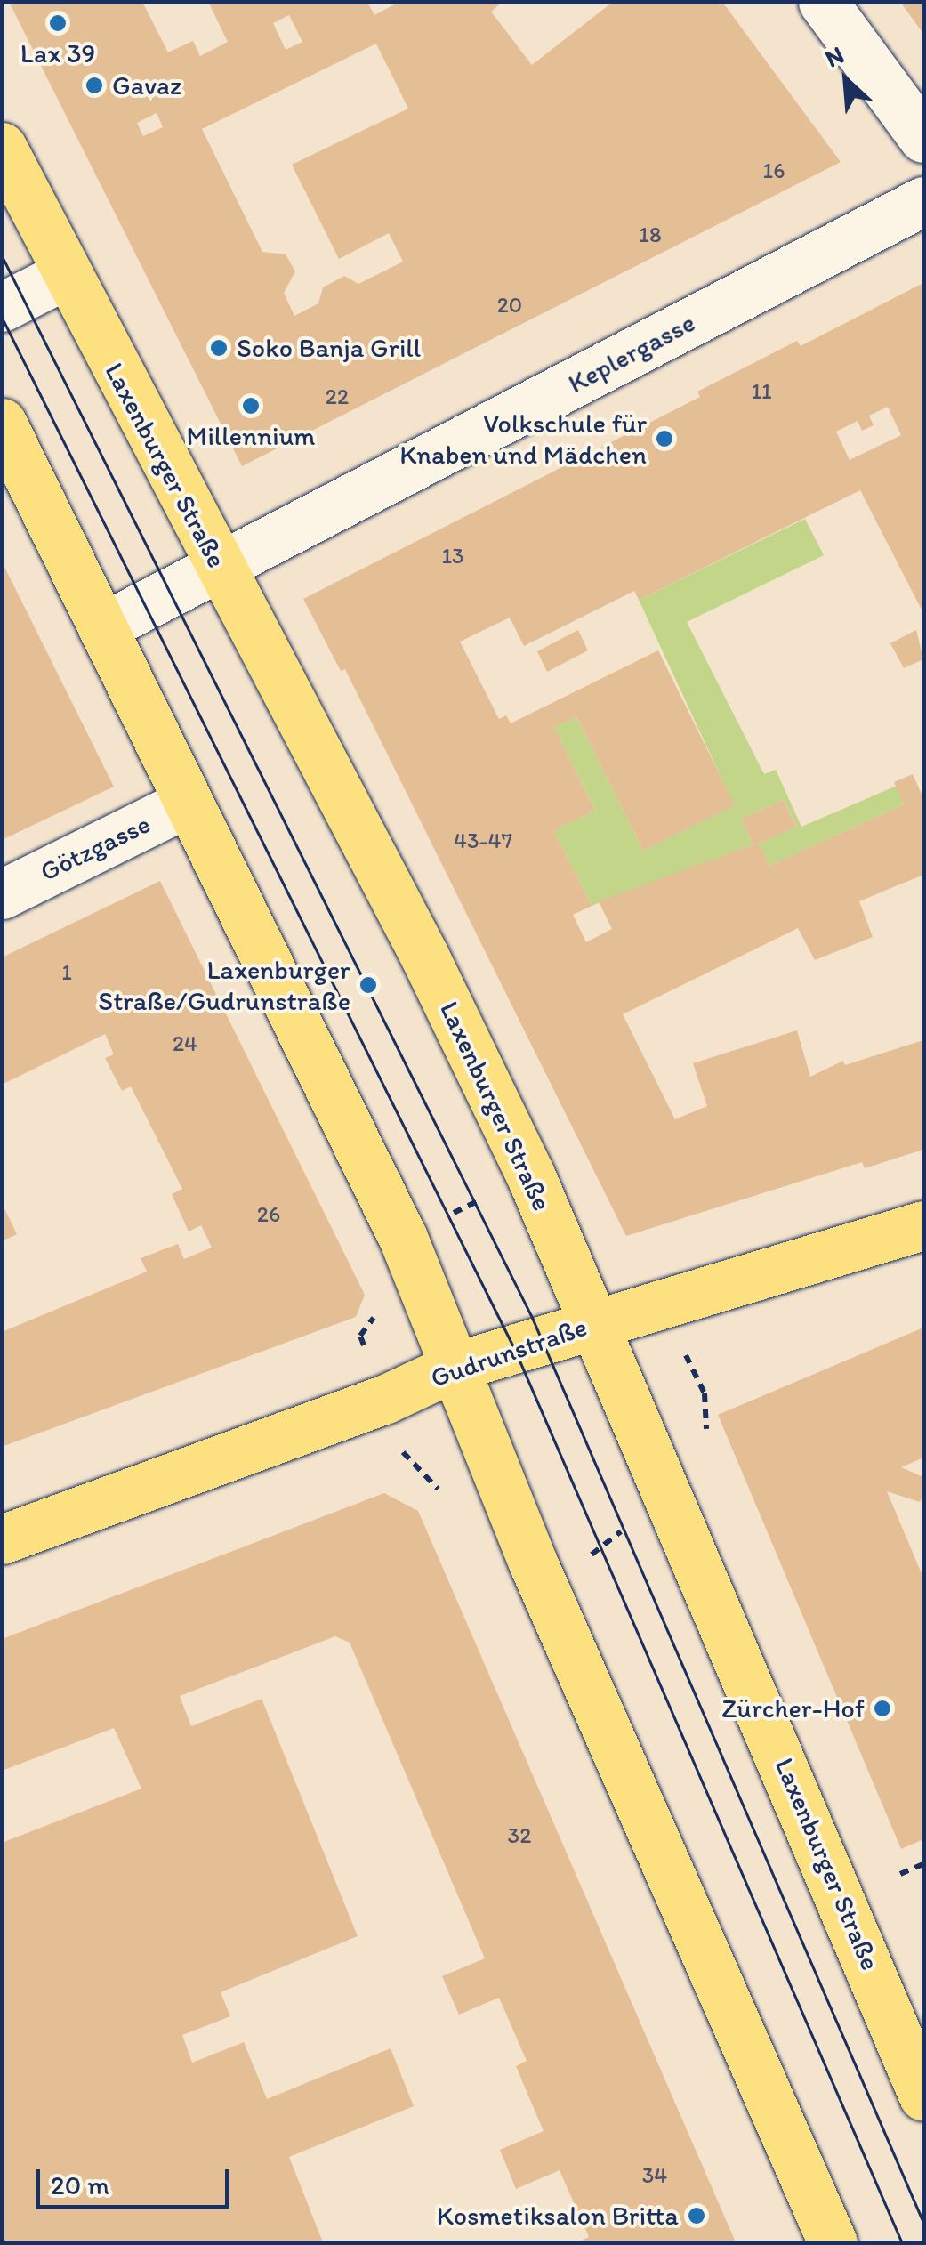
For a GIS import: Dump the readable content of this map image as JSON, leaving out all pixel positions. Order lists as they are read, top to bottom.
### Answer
{
  "streets": {
    "main road": ["Laxenburger Straße", "Gudrunstraße"],
    "street": ["Keplergasse", "Götzgasse"]
  },
  "crossings": [
    ["Keplergasse", "Laxenburger Straße"],
    ["Laxenburger Straße", "Gudrunstraße"]
  ],
  "places": [
    "Lax 39",
    "Gavaz",
    "Soko Banja Grill",
    "Millennium",
    "Volkschule für Knaben und Mädchen",
    "Laxenburger Straße/Gudrunstraße",
    "Zürcher-Hof",
    "Kosmetiksalon Britta"
  ],
  "house_numbers": [
    "16",
    "18",
    "20",
    "11",
    "22",
    "13",
    "43-47",
    "1",
    "24",
    "26",
    "32",
    "34"
  ],
  "scale_bar": "20 m",
  "north": "top left"
}
